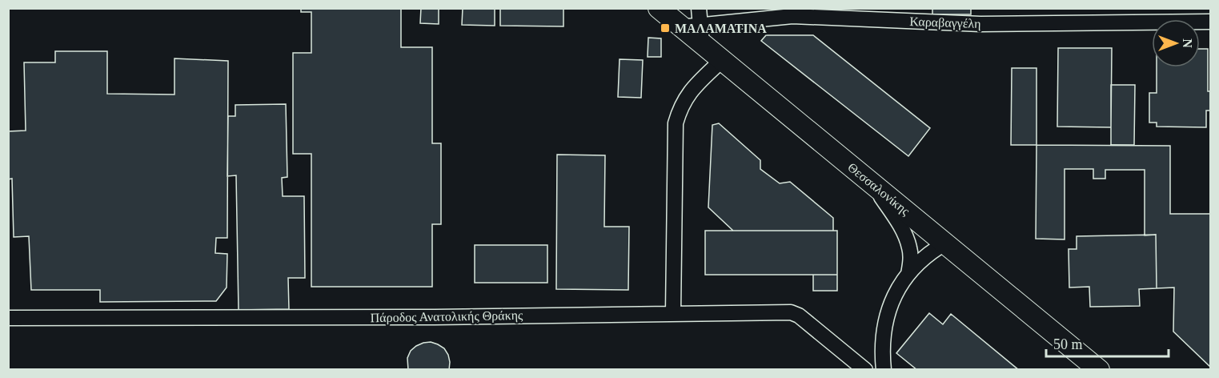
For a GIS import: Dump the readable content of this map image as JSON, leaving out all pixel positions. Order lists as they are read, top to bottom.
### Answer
{
  "streets": {
    "main road": ["Θεσσαλονίκης"],
    "street": ["Καραβαγγέλη", "Πάροδος Ανατολικής Θράκης"]
  },
  "crossings": [
    ["Καραβαγγέλη", "Θεσσαλονίκης"]
  ],
  "places": {
    "transit": ["ΜΑΛΑΜΑΤΙΝΑ"]
  },
  "scale_bar": "50 m",
  "north": "right"
}
